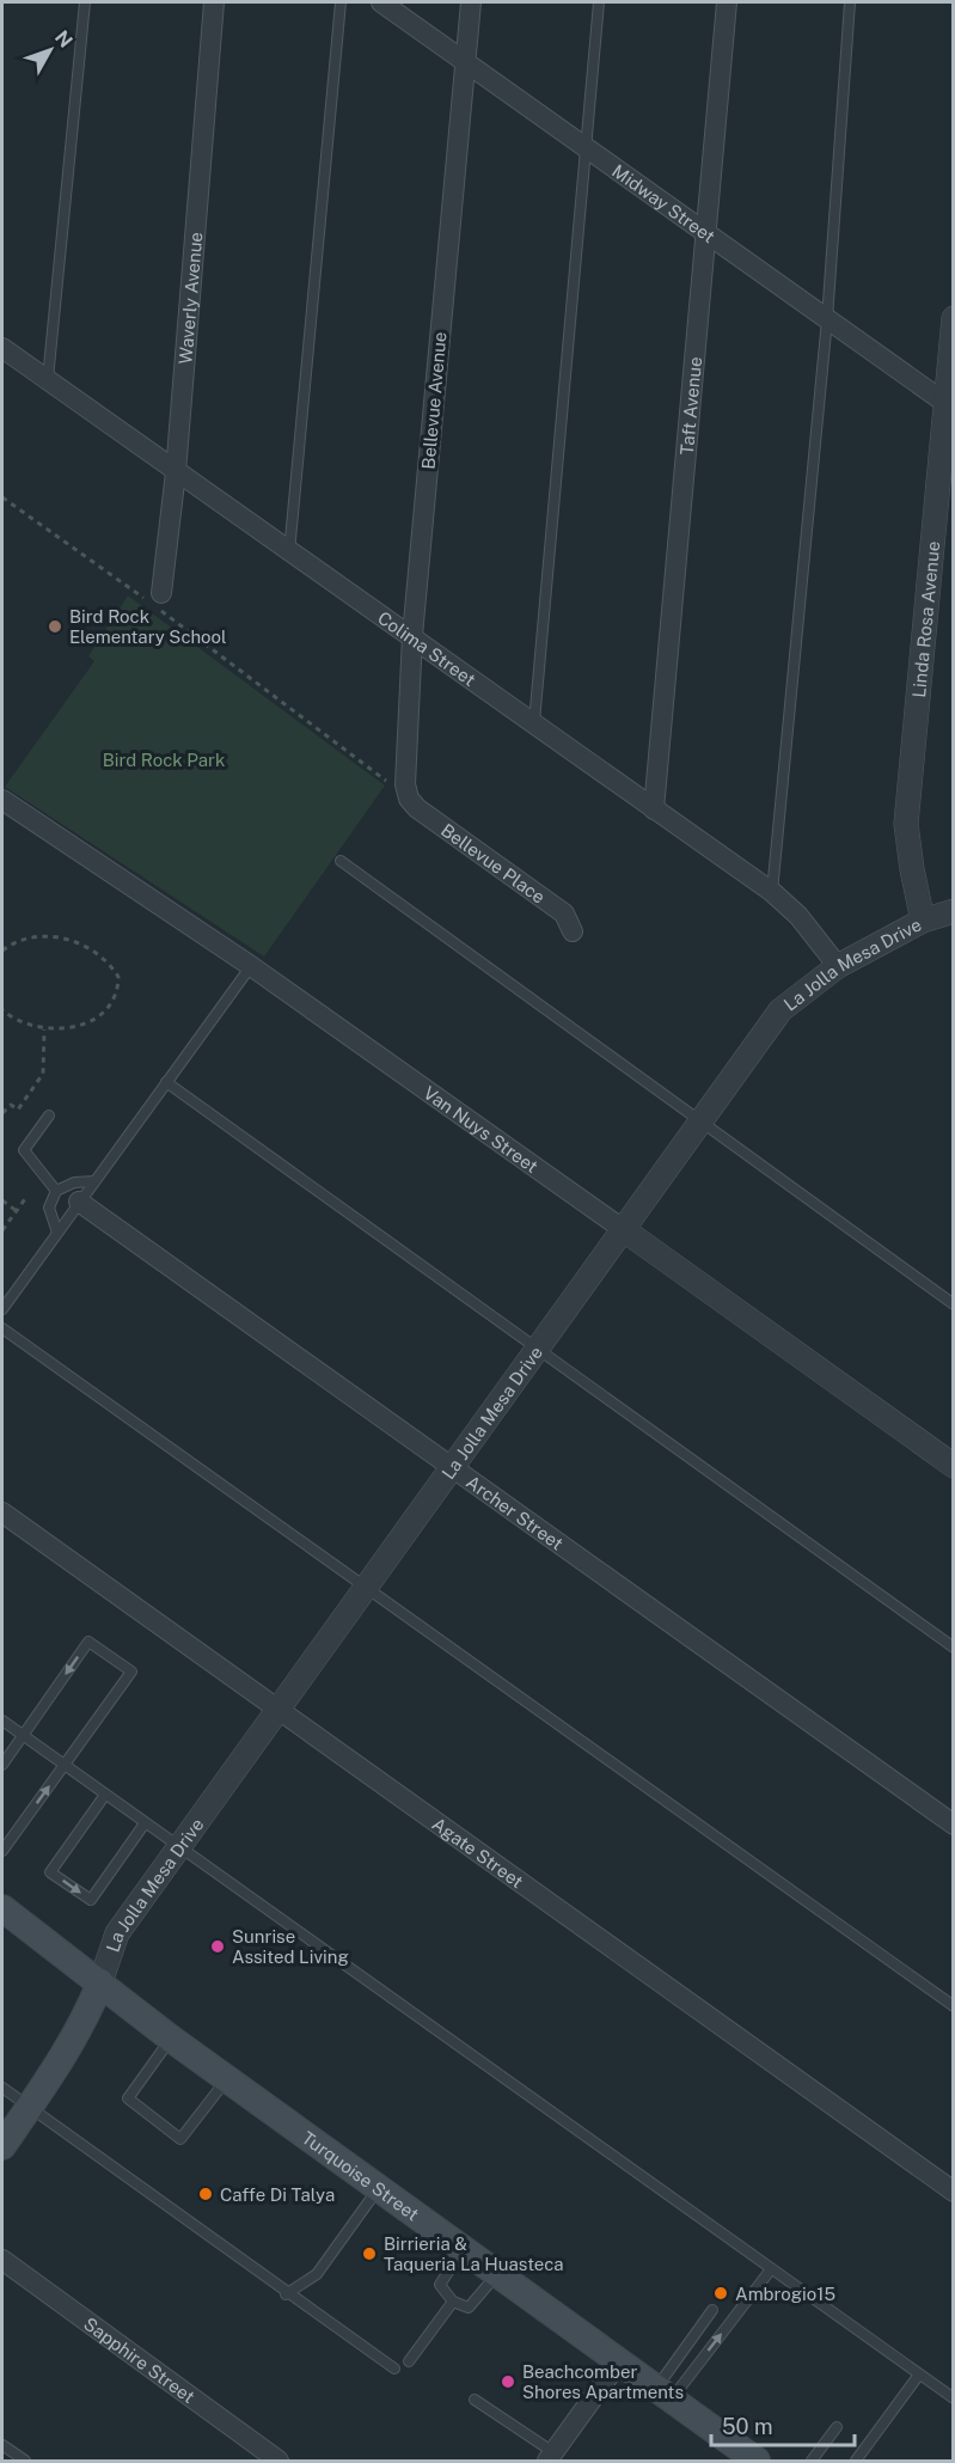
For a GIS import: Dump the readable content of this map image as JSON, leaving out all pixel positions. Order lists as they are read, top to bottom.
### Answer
{
  "streets": {
    "main road": ["Turquoise Street"],
    "street": [
      "Midway Street",
      "Waverly Avenue",
      "Bellevue Avenue",
      "Taft Avenue",
      "Linda Rosa Avenue",
      "Colima Street",
      "Bellevue Place",
      "La Jolla Mesa Drive",
      "Van Nuys Street",
      "Archer Street",
      "Agate Street",
      "Sapphire Street"
    ]
  },
  "crossings": [
    ["Midway Street", "Bellevue Avenue"],
    ["Midway Street", "Taft Avenue"],
    ["Midway Street", "Linda Rosa Avenue"],
    ["Waverly Avenue", "Colima Street"],
    ["Bellevue Avenue", "Colima Street"],
    ["Bellevue Avenue", "Bellevue Place"],
    ["Taft Avenue", "Colima Street"],
    ["Linda Rosa Avenue", "La Jolla Mesa Drive"],
    ["Colima Street", "La Jolla Mesa Drive"],
    ["La Jolla Mesa Drive", "Van Nuys Street"],
    ["La Jolla Mesa Drive", "Archer Street"],
    ["La Jolla Mesa Drive", "Agate Street"],
    ["La Jolla Mesa Drive", "Turquoise Street"]
  ],
  "parks": ["Bird Rock Park"],
  "places": [
    "Bird Rock Elementary School",
    "Sunrise Assited Living",
    "Caffe Di Talya",
    "Birrieria & Taqueria La Huasteca",
    "Ambrogio15",
    "Beachcomber Shores Apartments"
  ],
  "scale_bar": "50 m",
  "north": "top right"
}
